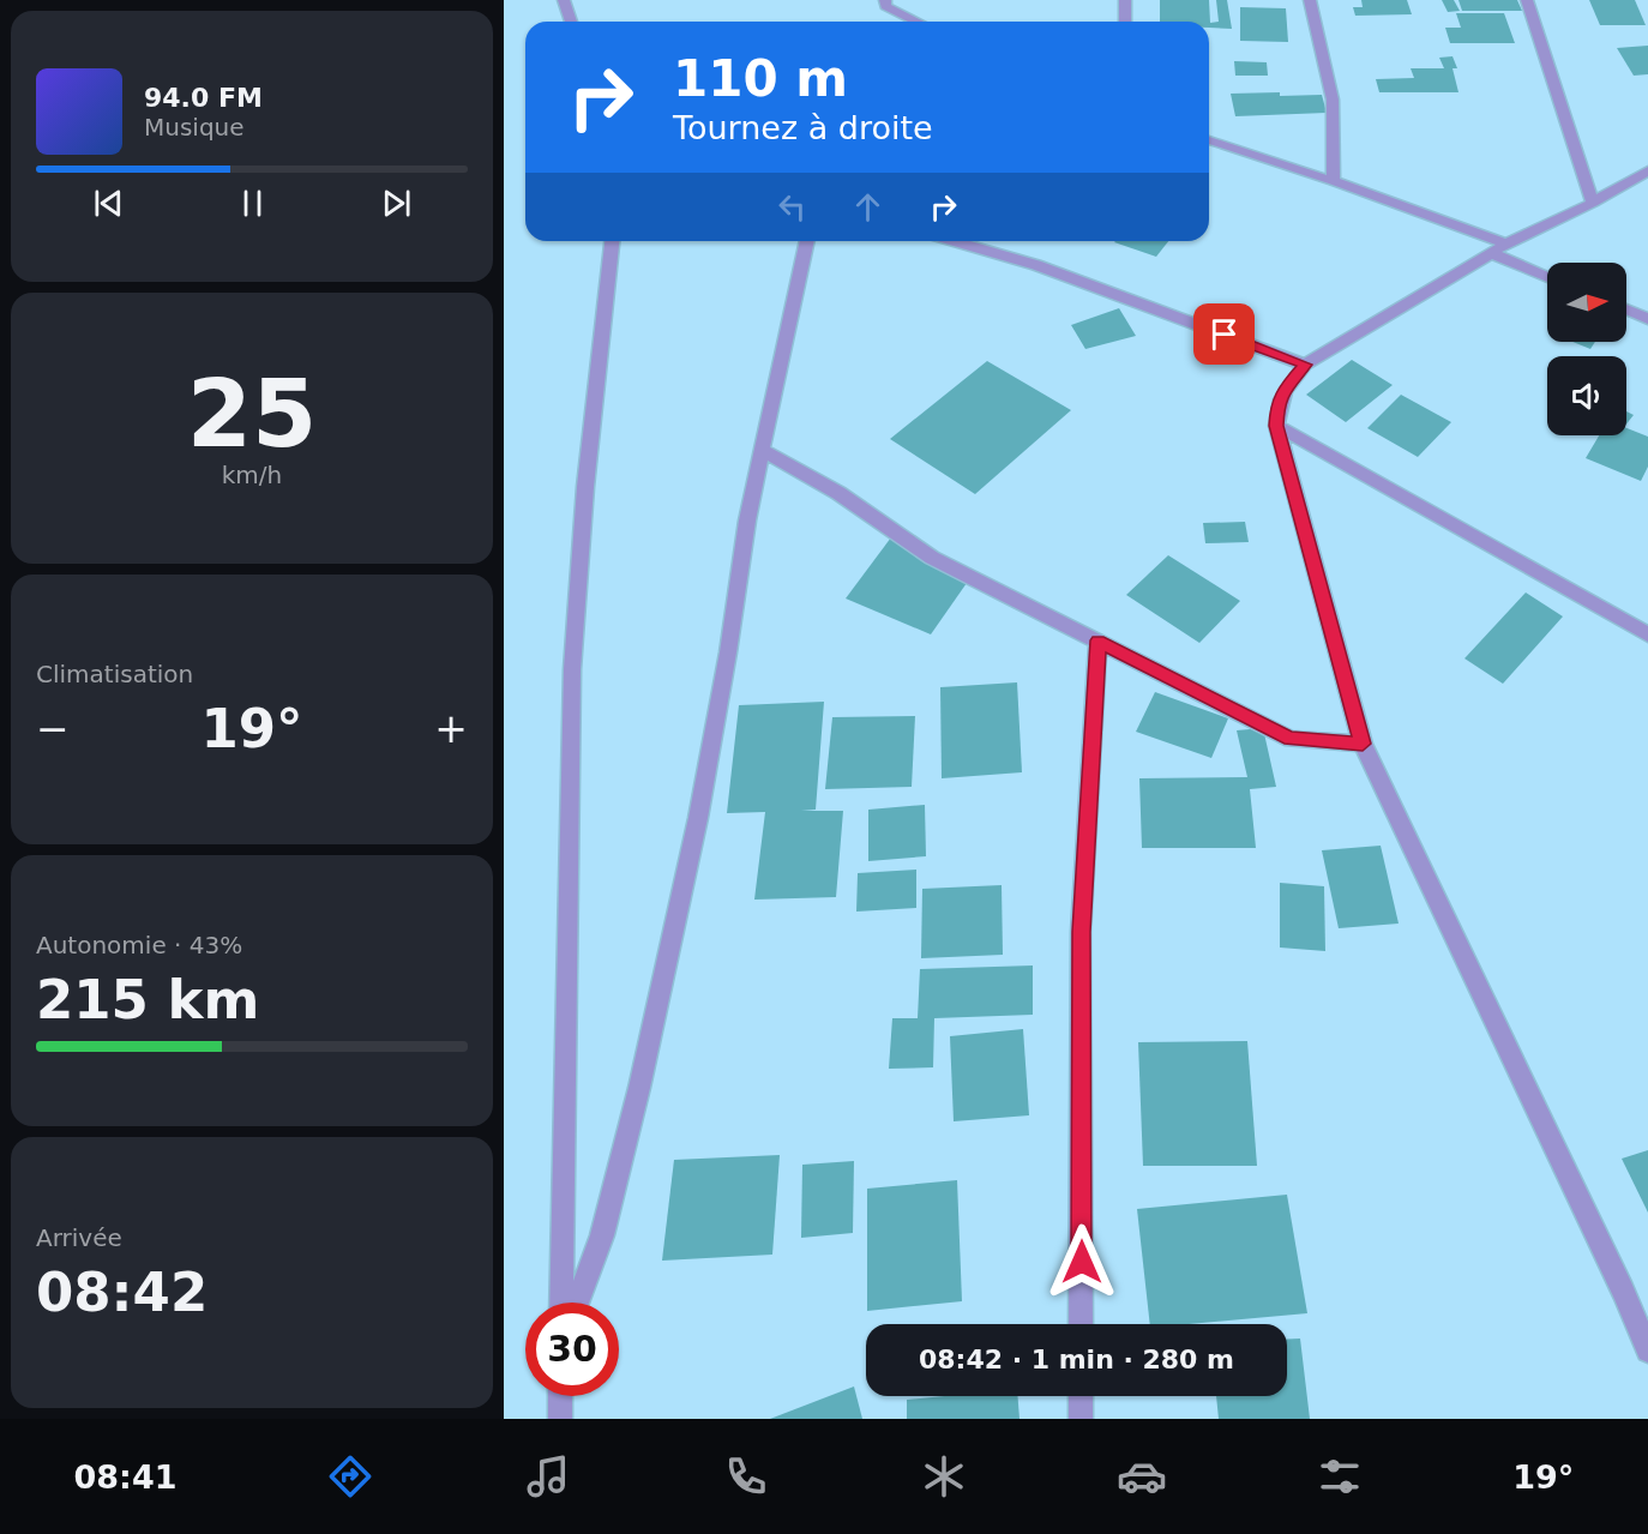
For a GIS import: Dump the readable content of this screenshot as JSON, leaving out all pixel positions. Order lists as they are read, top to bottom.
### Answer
{
  "north": "right",
  "page": {
    "turn": ["110 m", "Tournez à droite"],
    "song": ["94.0 FM", "Musique"],
    "tile": [
      ["25", "km/h"],
      "Climatisation",
      ["Autonomie · 43%", "215 km"],
      ["Arrivée", "08:42"]
    ],
    "heat": ["−", "19°", "+"],
    "limit": "30",
    "trip": "08:42 · 1 min · 280 m",
    "tabs": ["08:41", "19°"]
  }
}
